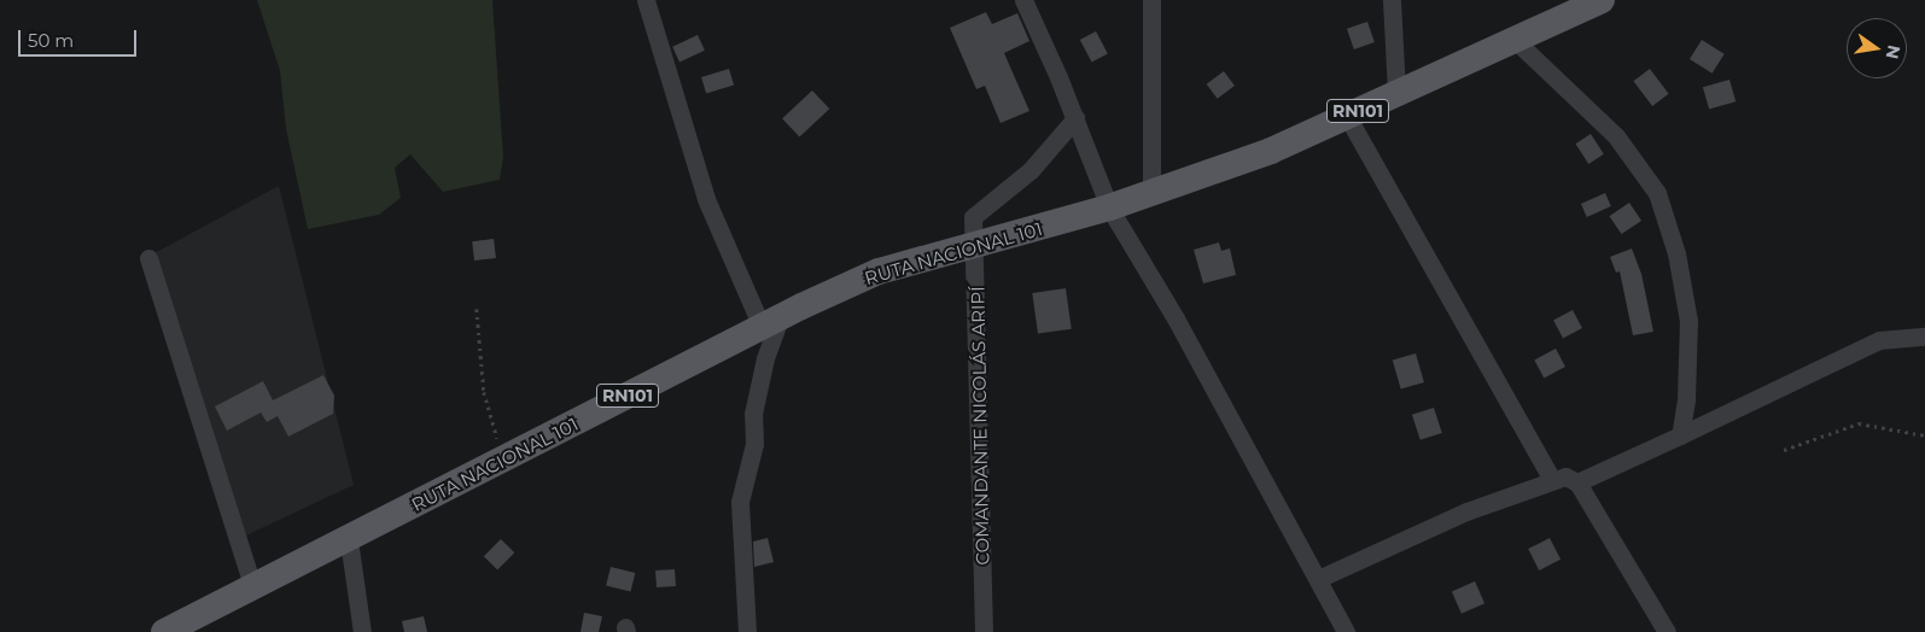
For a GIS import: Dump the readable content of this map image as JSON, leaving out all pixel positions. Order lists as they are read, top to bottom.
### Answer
{
  "streets": {
    "main road": ["RN101", "RUTA NACIONAL 101"],
    "street": ["COMANDANTE NICOLÁS ARIPÍ"]
  },
  "crossings": [
    ["RUTA NACIONAL 101", "COMANDANTE NICOLÁS ARIPÍ"]
  ],
  "scale_bar": "50 m",
  "north": "right"
}
